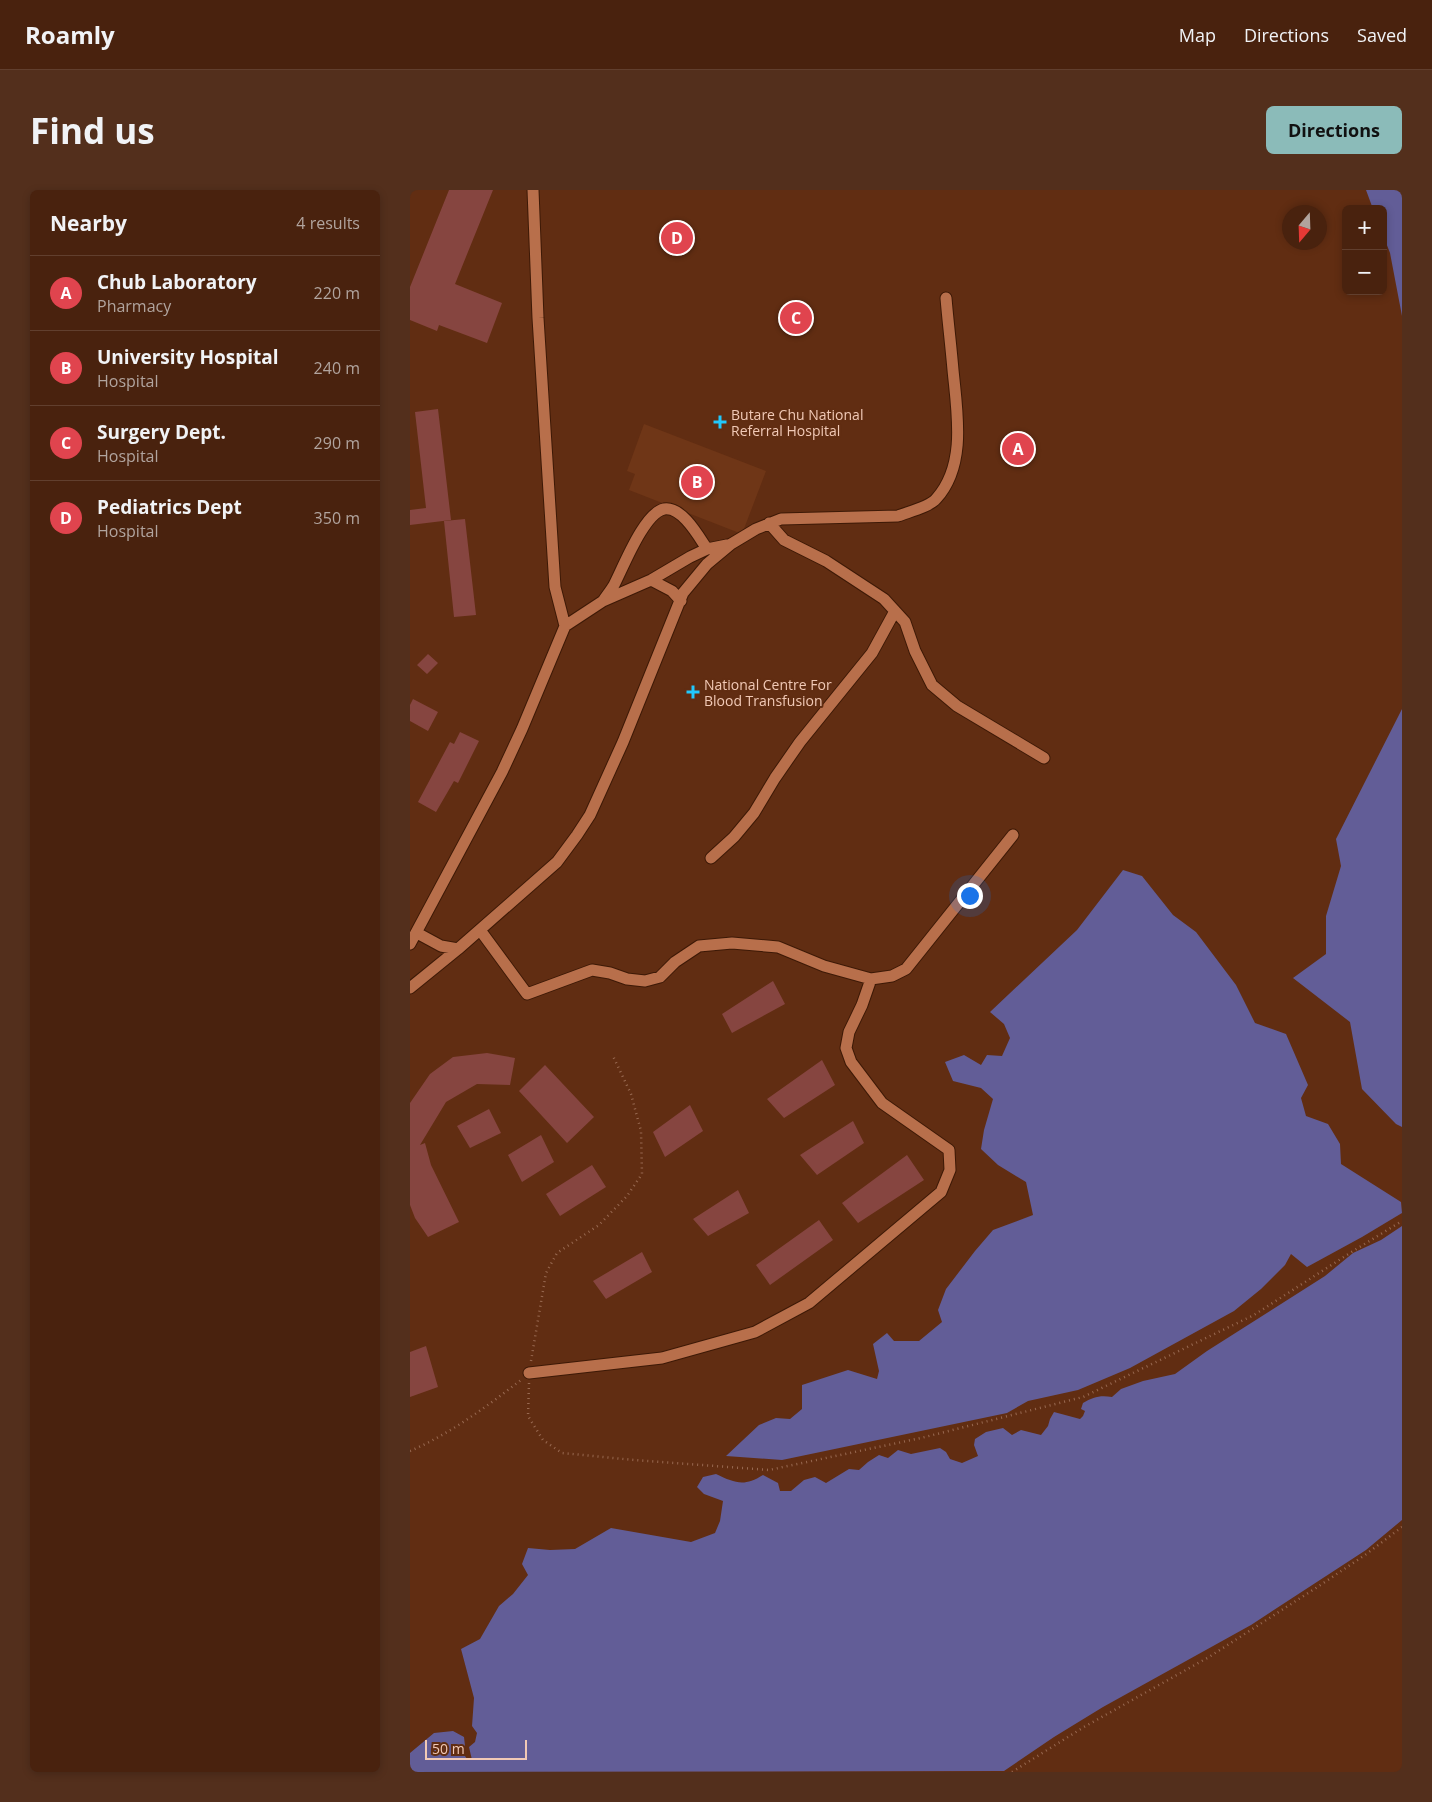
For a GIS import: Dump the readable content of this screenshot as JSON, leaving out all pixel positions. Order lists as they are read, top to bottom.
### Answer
{
  "places": {
    "health": ["Butare Chu National Referral Hospital", "National Centre For Blood Transfusion"]
  },
  "scale_bar": "50 m",
  "north": "bottom",
  "page": {
    "header": "Roamly",
    "nav": ["Map", "Directions", "Saved"],
    "buttons": "Directions",
    "title": "Find us",
    "heading": ["Nearby", "4 results"],
    "map_buttons": ["+", "−"],
    "pins": [
      "D",
      "C",
      "A",
      "B"
    ],
    "list": [
      {
        "mark": "A",
        "name": "Chub Laboratory",
        "note": "Pharmacy",
        "value": "220 m"
      },
      {
        "mark": "B",
        "name": "University Hospital",
        "note": "Hospital",
        "value": "240 m"
      },
      {
        "mark": "C",
        "name": "Surgery Dept.",
        "note": "Hospital",
        "value": "290 m"
      },
      {
        "mark": "D",
        "name": "Pediatrics Dept",
        "note": "Hospital",
        "value": "350 m"
      }
    ],
    "scale": "50 m"
  }
}
